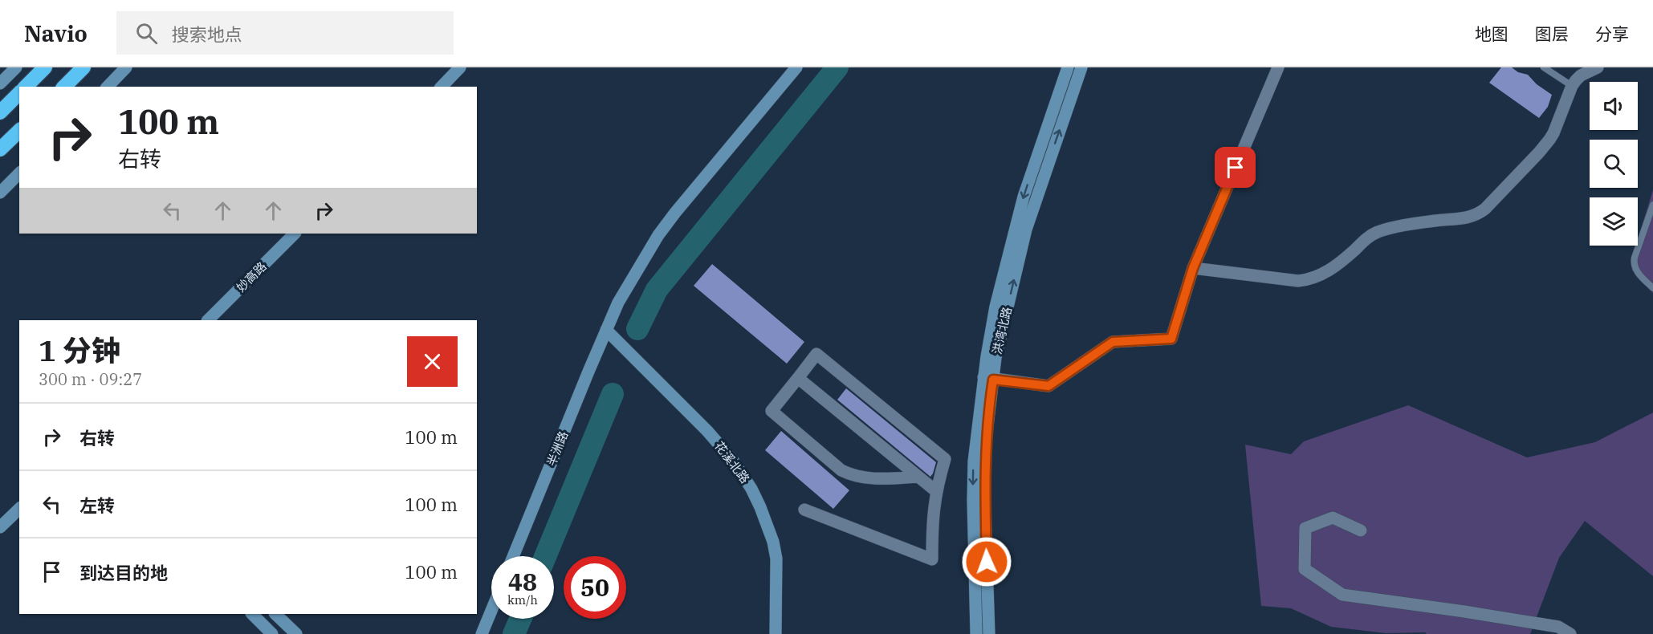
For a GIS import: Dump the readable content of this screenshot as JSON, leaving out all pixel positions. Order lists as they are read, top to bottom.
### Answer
{
  "streets": {
    "street": [
      "妙高路",
      "洪湾北路",
      "半洲路",
      "花溪北路"
    ]
  },
  "crossings": [
    ["半洲路", "花溪北路"]
  ],
  "page": {
    "header": "Navio",
    "search": "搜索地点",
    "nav": ["地图", "图层", "分享"],
    "turn": ["100 m", "右转"],
    "heading": ["1 分钟", "300 m · 09:27"],
    "list": [
      {
        "name": "右转",
        "value": "100 m"
      },
      {
        "name": "左转",
        "value": "100 m"
      },
      {
        "name": "到达目的地",
        "value": "100 m"
      }
    ],
    "speed": "48 km/h",
    "limit": "50"
  }
}
